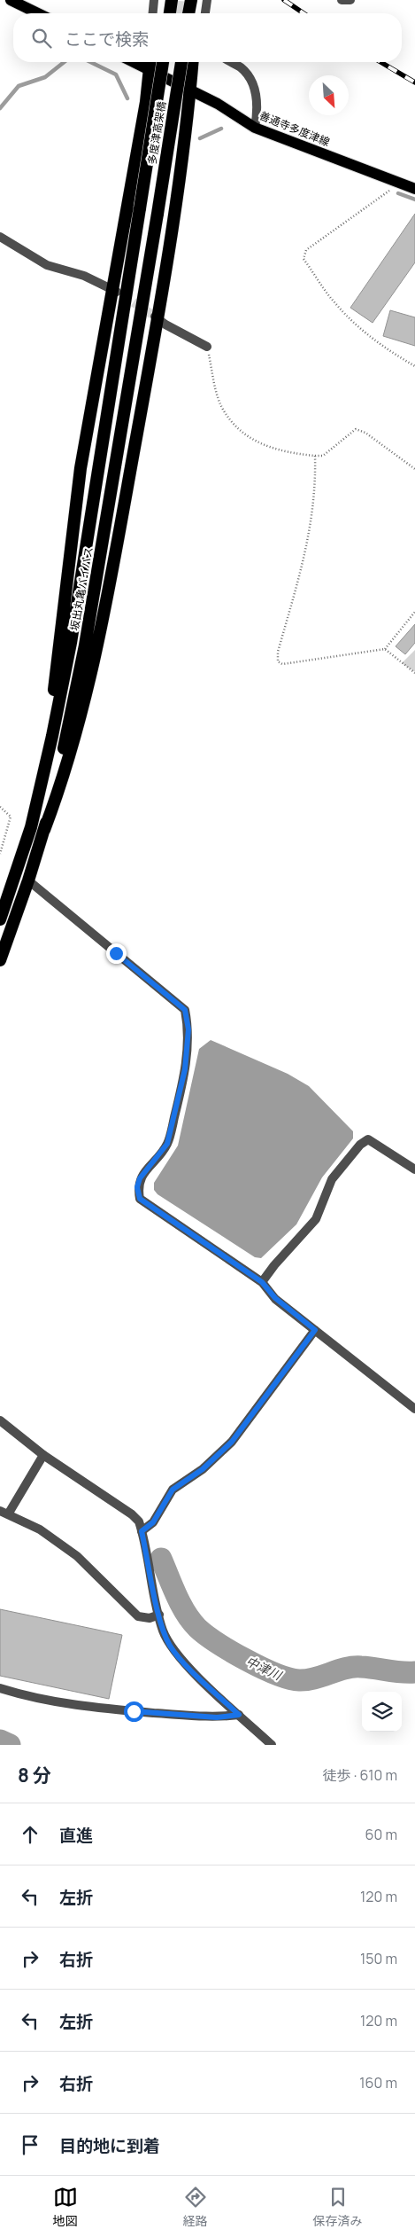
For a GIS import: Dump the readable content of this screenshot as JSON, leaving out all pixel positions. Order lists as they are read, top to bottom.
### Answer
{
  "streets": {
    "highway": ["多度津高架橋", "坂出丸亀バイパス"],
    "main road": ["善通寺多度津線"]
  },
  "crossings": [
    ["多度津高架橋", "坂出丸亀バイパス"]
  ],
  "water": ["中津川"],
  "north": "bottom right",
  "page": {
    "search": "ここで検索",
    "heading": ["8 分", "徒歩 · 610 m"],
    "list": [
      ["直進", "60 m"],
      ["左折", "120 m"],
      ["右折", "150 m"],
      ["左折", "120 m"],
      ["右折", "160 m"],
      "目的地に到着"
    ],
    "nav": ["地図", "経路", "保存済み"]
  }
}
